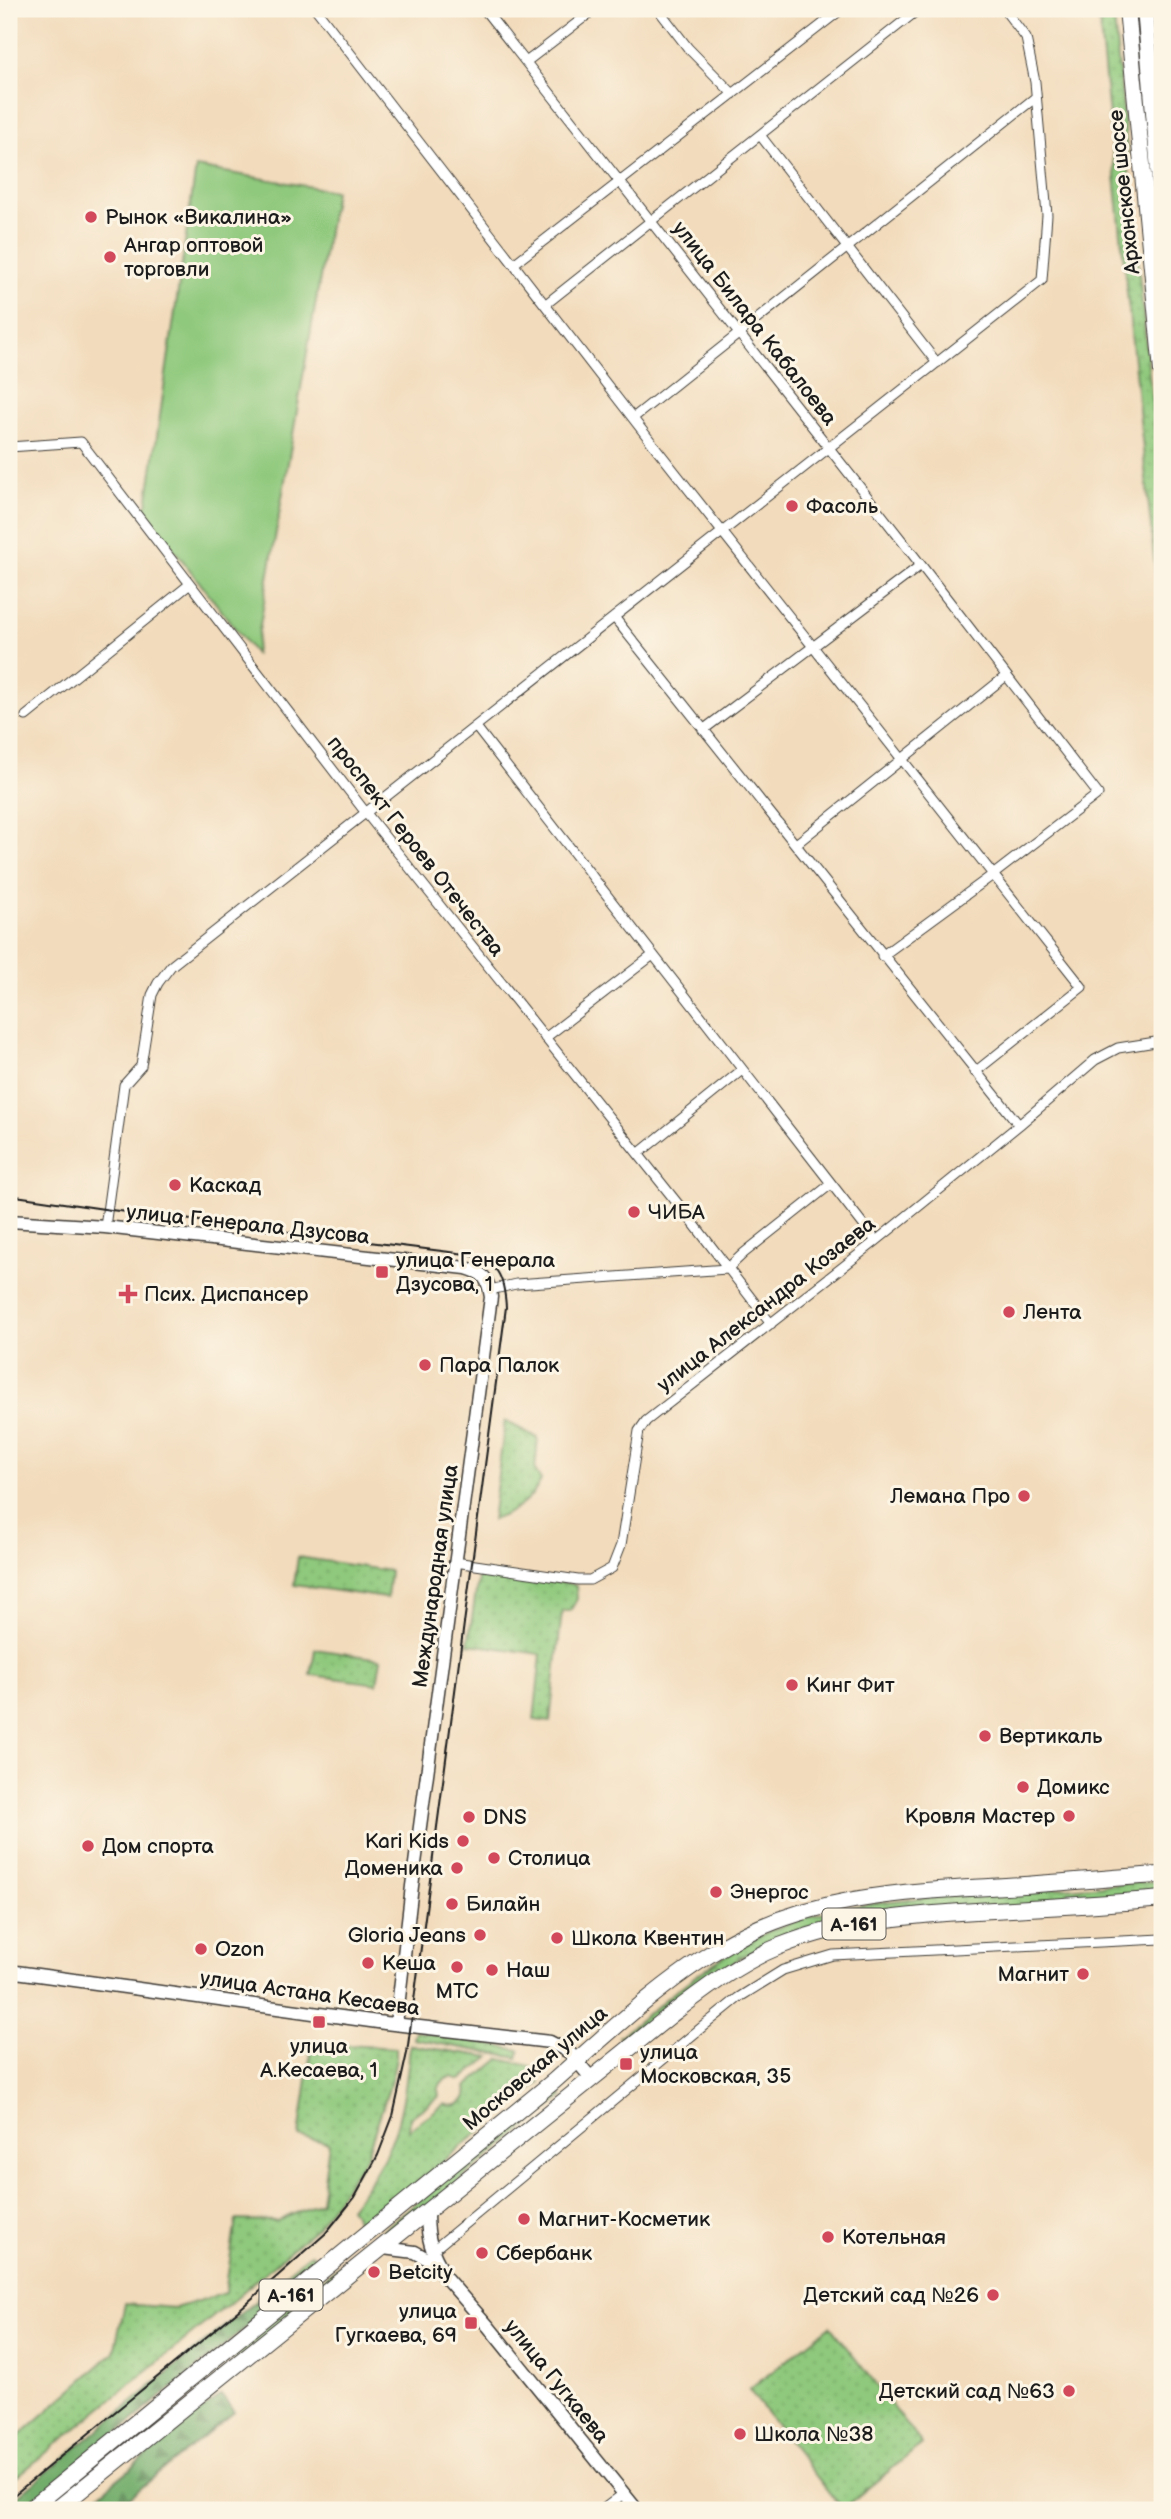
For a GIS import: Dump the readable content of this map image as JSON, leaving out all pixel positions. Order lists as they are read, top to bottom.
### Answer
{
  "streets": {
    "highway": ["Архонское шоссе", "А-161", "Московская улица"],
    "street": [
      "улица Билара Кабалоева",
      "проспект Героев Отечества",
      "улица Генерала Дзусова",
      "улица Александра Козаева",
      "Международная улица",
      "улица Астана Кесаева",
      "улица Гугкаева"
    ]
  },
  "crossings": [
    ["улица Билара Кабалоева", "проспект Героев Отечества"],
    ["улица Билара Кабалоева", "улица Генерала Дзусова"],
    ["проспект Героев Отечества", "улица Александра Козаева"],
    ["улица Генерала Дзусова", "Международная улица"],
    ["улица Александра Козаева", "Международная улица"],
    ["Международная улица", "улица Астана Кесаева"],
    ["улица Астана Кесаева", "Московская улица"],
    ["Московская улица", "улица Гугкаева"]
  ],
  "places": {
    "other": [
      "Рынок «Викалина»",
      "Ангар оптовой торговли",
      "Фасоль",
      "Каскад",
      "ЧИБА",
      "Лента",
      "Пара Палок",
      "Лемана Про",
      "Кинг Фит",
      "Вертикаль",
      "Домикс",
      "Кровля Мастер",
      "DNS",
      "Kari Kids",
      "Дом спорта",
      "Столица",
      "Доменика",
      "Энергос",
      "Билайн",
      "Gloria Jeans",
      "Школа Квентин",
      "Ozon",
      "Кеша",
      "МТС",
      "Наш",
      "Магнит",
      "Магнит-Косметик",
      "Котельная",
      "Сбербанк",
      "Betcity",
      "Детский сад №26",
      "Детский сад №63",
      "Школа №38"
    ],
    "transit": [
      "улица Генерала Дзусова, 1",
      "улица А.Кесаева, 1",
      "улица Московская, 35",
      "улица Гугкаева, 69"
    ],
    "health": ["Псих. Диспансер"]
  }
}
